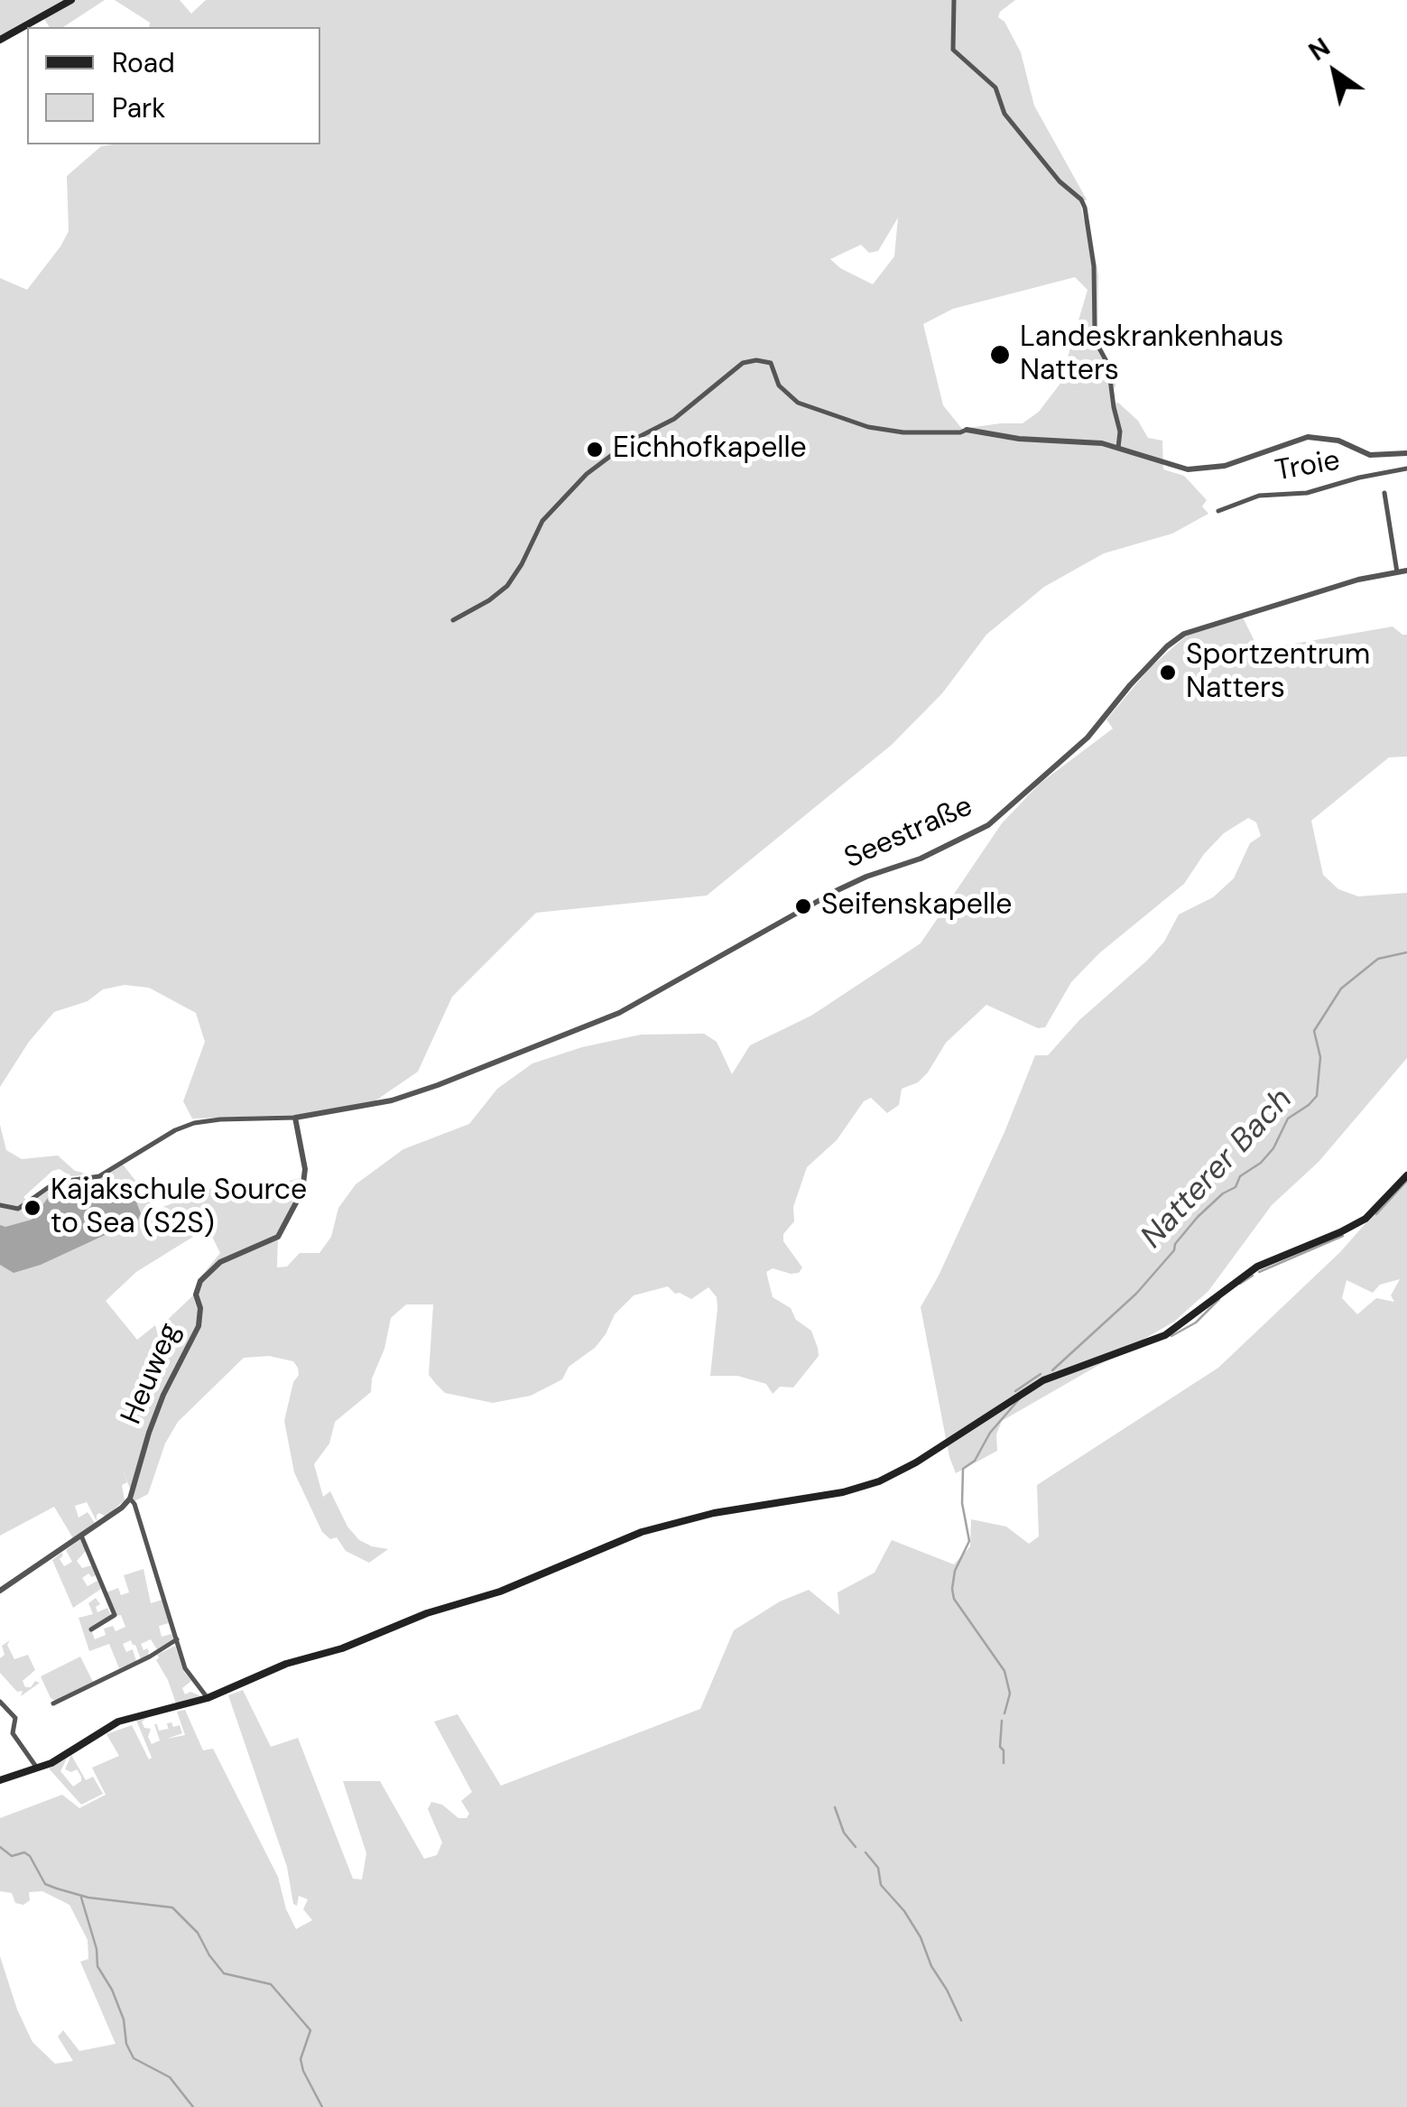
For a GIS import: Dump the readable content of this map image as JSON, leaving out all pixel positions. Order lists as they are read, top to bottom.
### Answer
{
  "streets": {
    "street": ["Troie", "Seestraße", "Heuweg"]
  },
  "crossings": [
    ["Seestraße", "Heuweg"]
  ],
  "water": ["Natterer Bach"],
  "places": [
    "Landeskrankenhaus Natters",
    "Eichhofkapelle",
    "Sportzentrum Natters",
    "Seifenskapelle",
    "Kajakschule Source to Sea (S2S)"
  ],
  "legend": ["Road", "Park"],
  "north": "top left"
}
